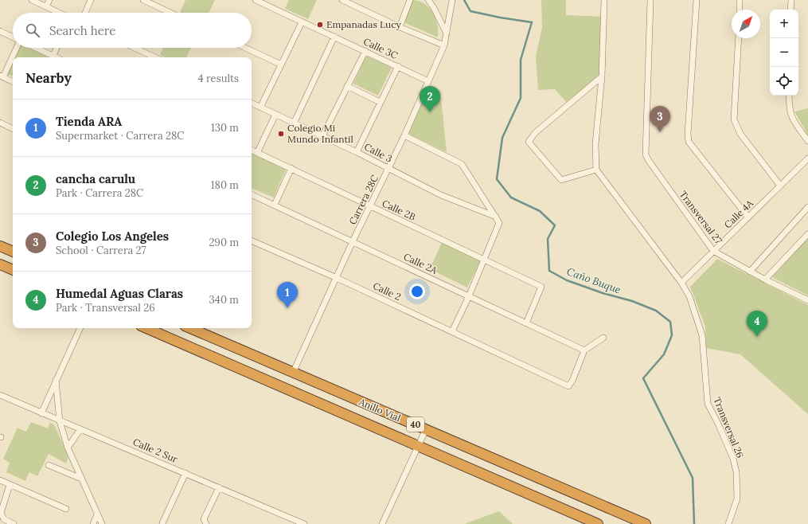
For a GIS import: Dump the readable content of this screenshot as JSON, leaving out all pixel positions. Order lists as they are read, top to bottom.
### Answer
{
  "streets": {
    "highway": ["Anillo Vial", "40"],
    "street": [
      "Calle 3C",
      "Calle 3",
      "Carrera 28C",
      "Calle 2B",
      "Calle 4A",
      "Transversal 27",
      "Calle 2A",
      "Calle 2",
      "Transversal 26",
      "Calle 2 Sur"
    ]
  },
  "crossings": [
    ["Calle 3C", "Carrera 28C"],
    ["Calle 3", "Carrera 28C"],
    ["Carrera 28C", "Calle 2B"],
    ["Carrera 28C", "Calle 2A"],
    ["Carrera 28C", "Calle 2"],
    ["Carrera 28C", "Anillo Vial"],
    ["Calle 2B", "Calle 2A"],
    ["Calle 4A", "Transversal 27"],
    ["Calle 4A", "Transversal 26"],
    ["Calle 2A", "Calle 2"]
  ],
  "water": ["Caño Buque"],
  "places": ["Empanadas Lucy", "Colegio Mi Mundo Infantil"],
  "north": "top right",
  "page": {
    "map_buttons": ["+", "−"],
    "search": "Search here",
    "heading": ["Nearby", "4 results"],
    "pins": [
      "2",
      "3",
      "1",
      "4"
    ],
    "list": [
      {
        "mark": "1",
        "name": "Tienda ARA",
        "note": "Supermarket · Carrera 28C",
        "value": "130 m"
      },
      {
        "mark": "2",
        "name": "cancha carulu",
        "note": "Park · Carrera 28C",
        "value": "180 m"
      },
      {
        "mark": "3",
        "name": "Colegio Los Angeles",
        "note": "School · Carrera 27",
        "value": "290 m"
      },
      {
        "mark": "4",
        "name": "Humedal Aguas Claras",
        "note": "Park · Transversal 26",
        "value": "340 m"
      }
    ]
  }
}
